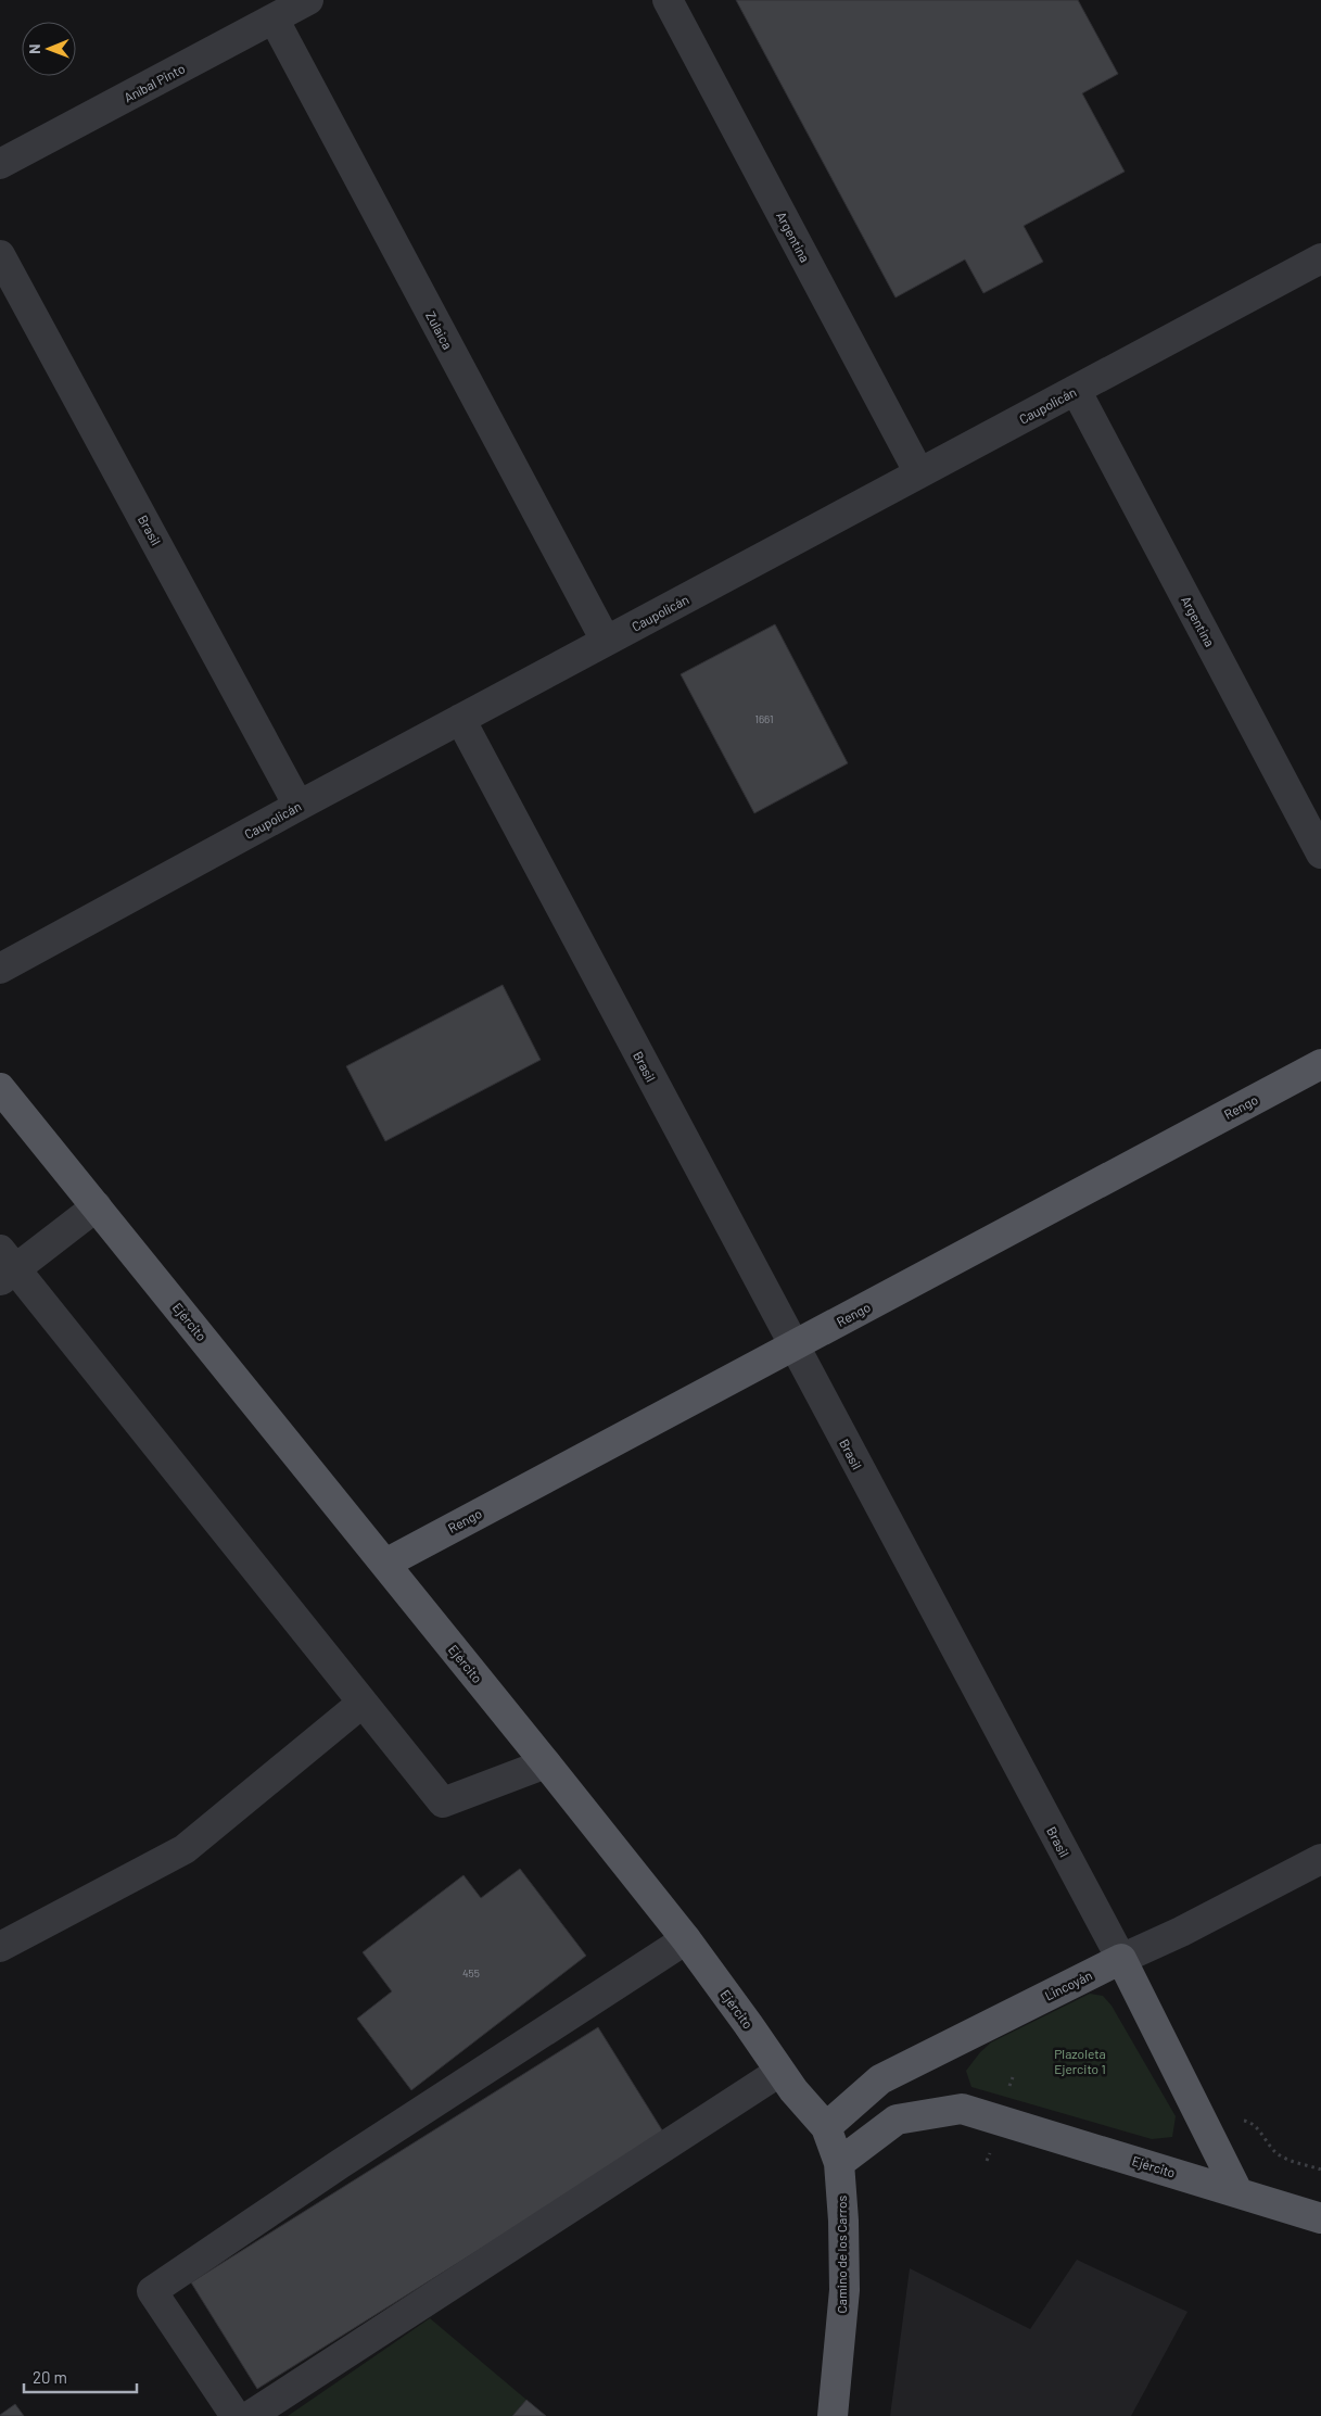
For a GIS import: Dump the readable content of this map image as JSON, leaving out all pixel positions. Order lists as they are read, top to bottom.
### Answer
{
  "streets": {
    "main road": [
      "Brasil",
      "Rengo",
      "Ejército",
      "Lincoyán",
      "Camino de los Carros"
    ],
    "street": [
      "Aníbal Pinto",
      "Argentina",
      "Zulaica",
      "Caupolicán"
    ]
  },
  "crossings": [
    ["Aníbal Pinto", "Zulaica"],
    ["Argentina", "Caupolicán"],
    ["Zulaica", "Caupolicán"],
    ["Caupolicán", "Brasil"],
    ["Brasil", "Rengo"],
    ["Brasil", "Ejército"],
    ["Brasil", "Lincoyán"],
    ["Rengo", "Ejército"],
    ["Ejército", "Lincoyán"],
    ["Ejército", "Camino de los Carros"],
    ["Lincoyán", "Camino de los Carros"]
  ],
  "parks": ["Plazoleta Ejercito 1"],
  "house_numbers": ["1661", "455"],
  "scale_bar": "20 m",
  "north": "left"
}
